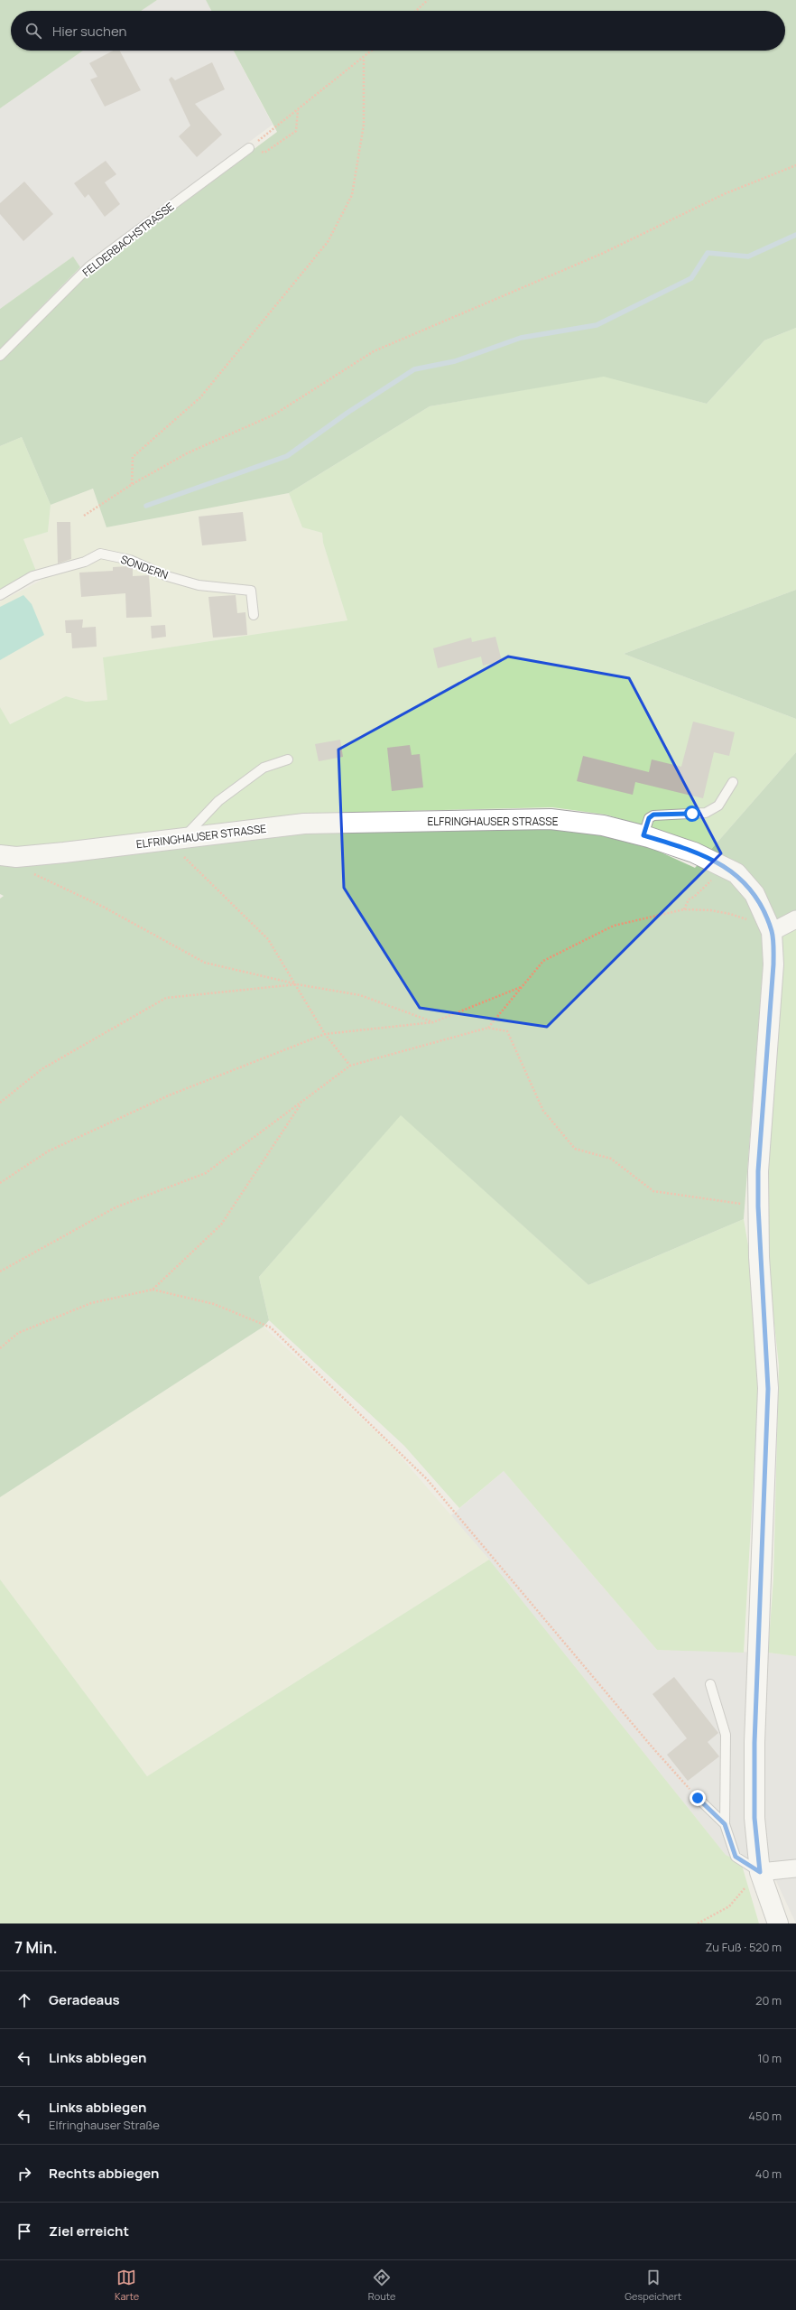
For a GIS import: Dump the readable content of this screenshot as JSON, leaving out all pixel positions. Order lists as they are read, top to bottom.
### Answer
{
  "streets": {
    "street": ["ELFRINGHAUSER STRASSE"],
    "lane": ["FELDERBACHSTRASSE", "SONDERN"]
  },
  "page": {
    "search": "Hier suchen",
    "heading": ["7 Min.", "Zu Fuß · 520 m"],
    "list": [
      ["Geradeaus", "20 m"],
      ["Links abbiegen", "10 m"],
      ["Links abbiegen", "Elfringhauser Straße", "450 m"],
      ["Rechts abbiegen", "40 m"],
      "Ziel erreicht"
    ],
    "nav": ["Karte", "Route", "Gespeichert"]
  }
}
